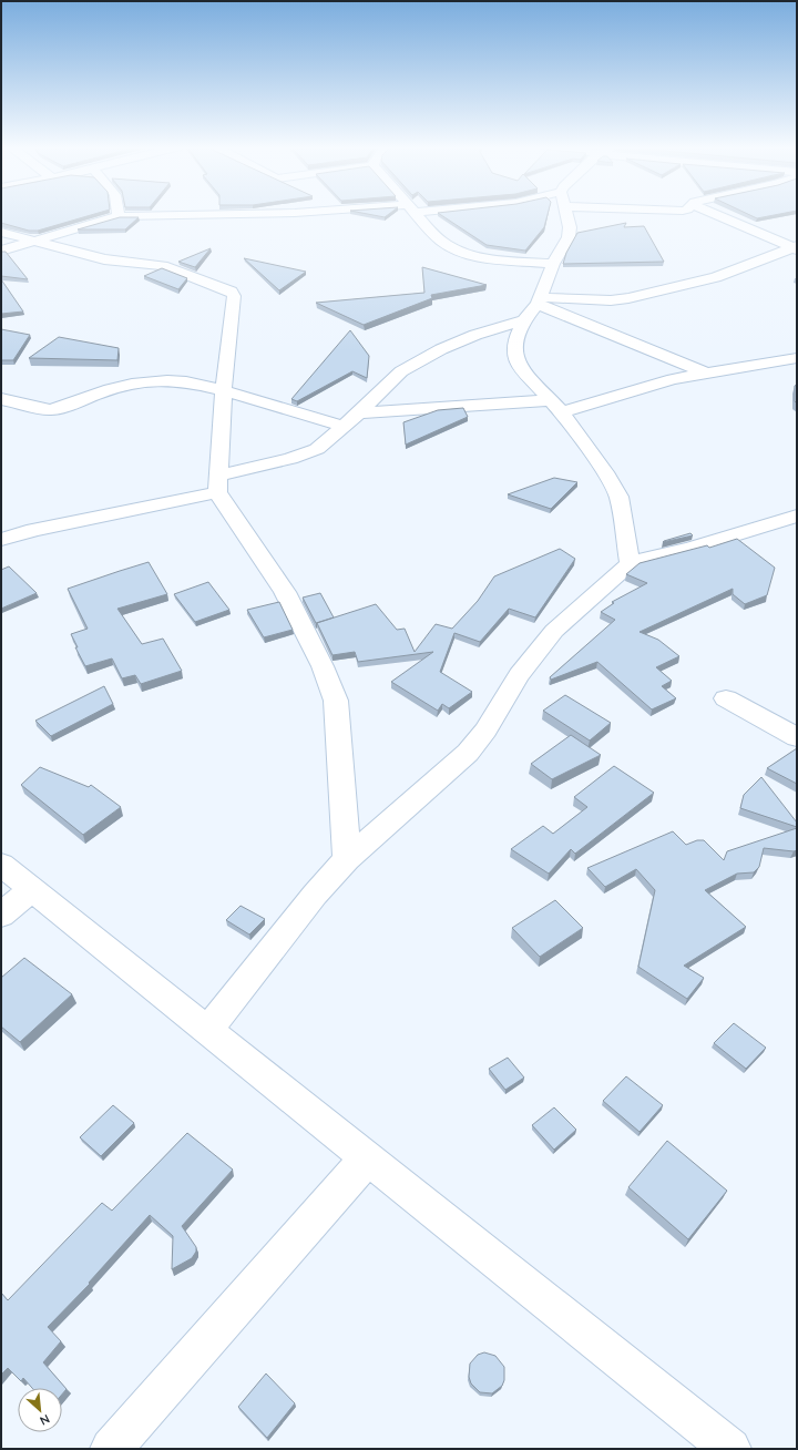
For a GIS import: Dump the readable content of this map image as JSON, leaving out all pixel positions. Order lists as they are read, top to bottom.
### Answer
{
  "north": "bottom right"
}
